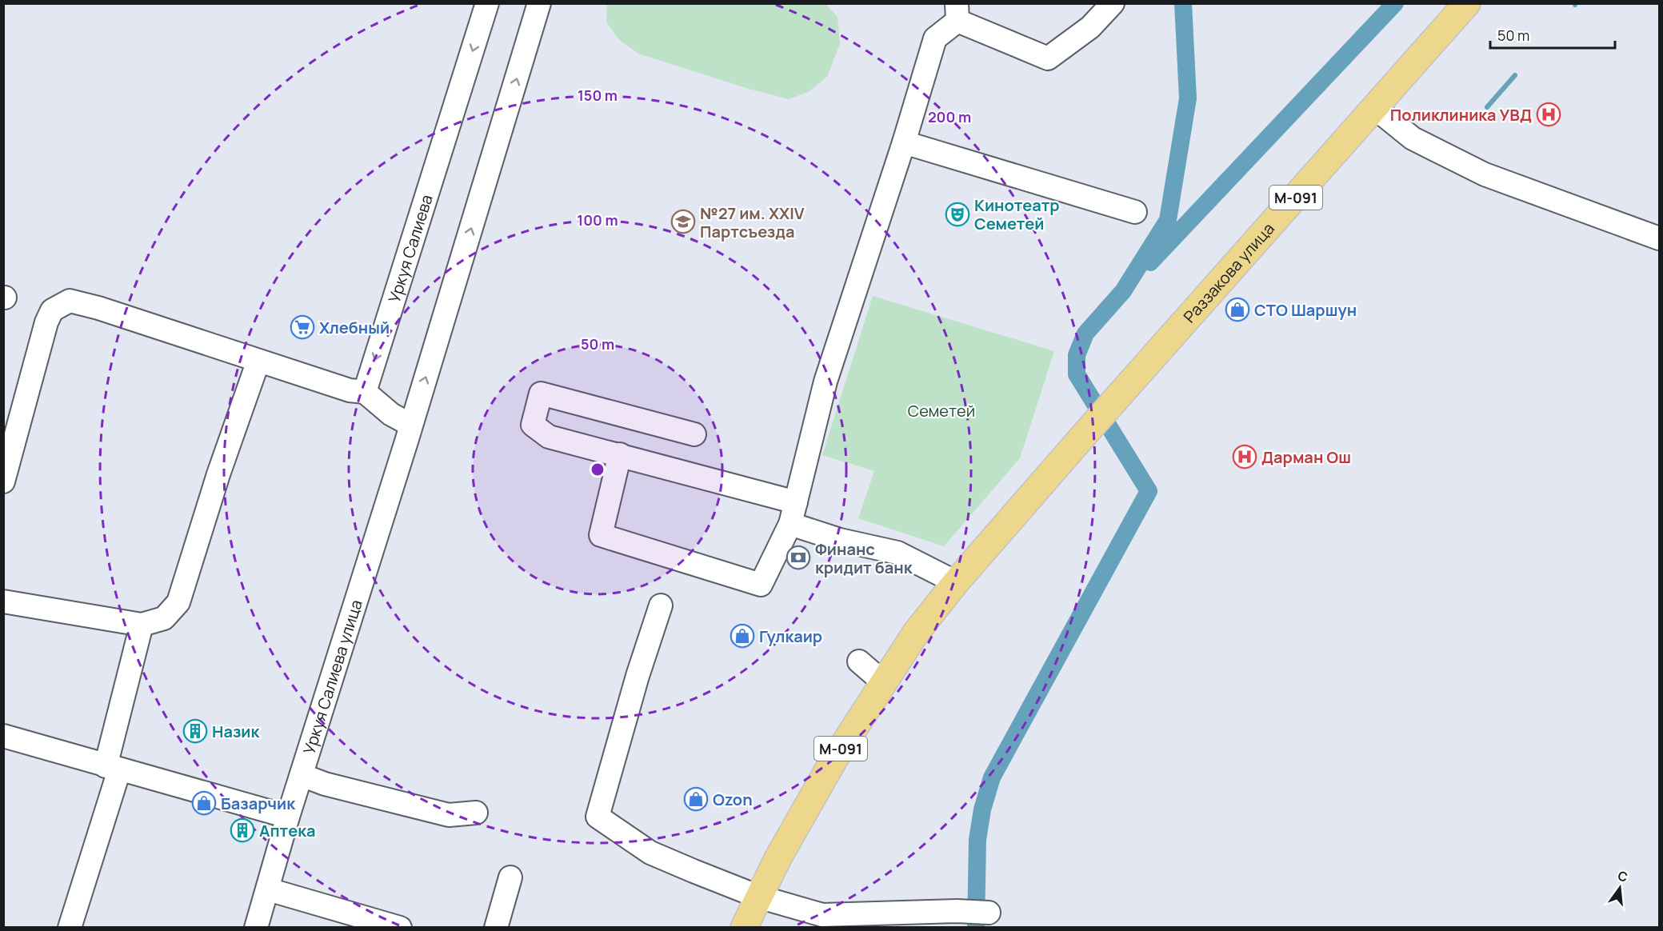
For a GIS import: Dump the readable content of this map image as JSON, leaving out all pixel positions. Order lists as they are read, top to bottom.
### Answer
{
  "streets": {
    "main road": ["М-091", "Раззакова улица"],
    "street": ["Уркуя Салиева", "Уркуя Салиева улица"]
  },
  "crossings": [
    ["М-091", "Раззакова улица"]
  ],
  "parks": ["Семетей"],
  "places": {
    "hospital": ["Поликлиника УВД", "Дарман Ош"],
    "theatre": ["Кинотеатр Семетей"],
    "school or university": ["№27 им. XXIV Партсъезда"],
    "shop": [
      "СТО Шаршун",
      "Гулкаир",
      "Ozon",
      "Базарчик"
    ],
    "supermarket": ["Хлебный"],
    "bank": ["Финанс кридит банк"],
    "building": ["Назик", "Аптека"]
  },
  "scale_bar": "50 m",
  "north": "top",
  "rings": [
    "150 m",
    "200 m",
    "100 m",
    "50 m"
  ]
}
